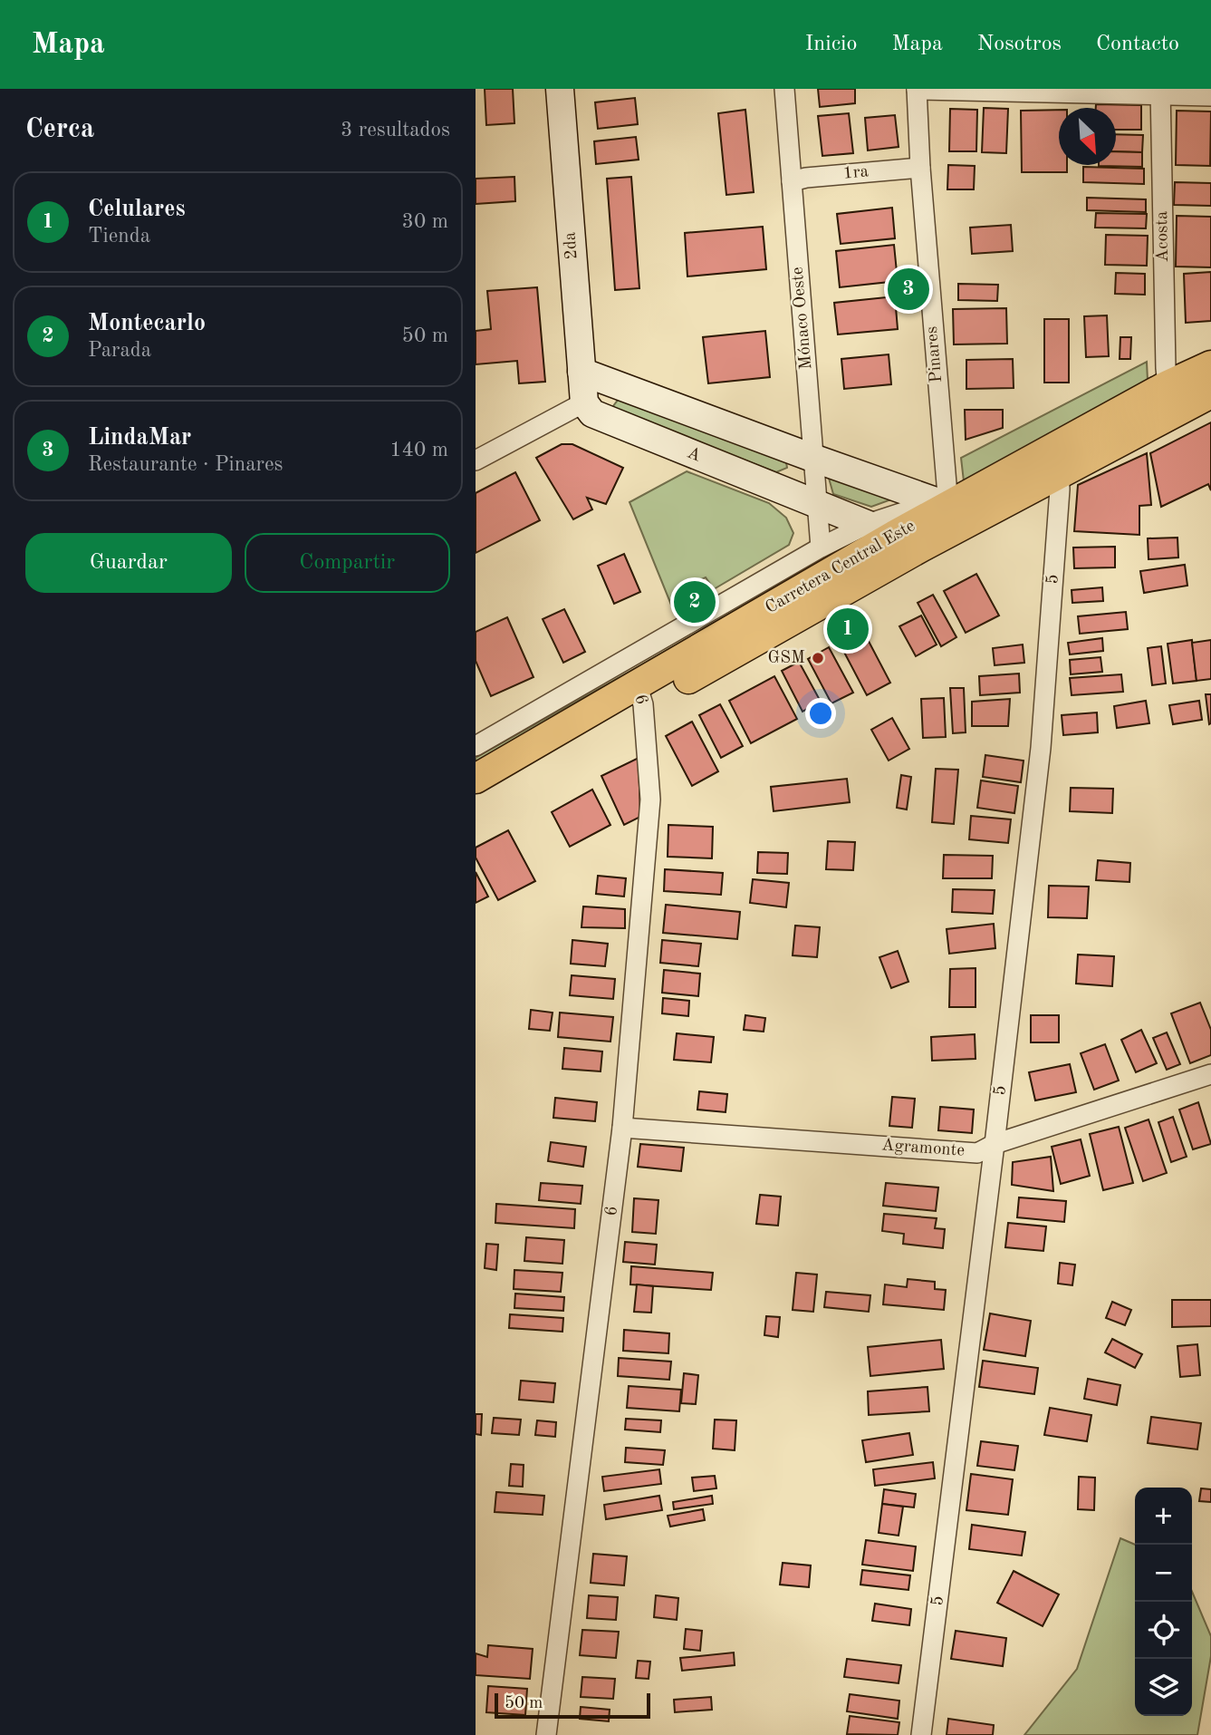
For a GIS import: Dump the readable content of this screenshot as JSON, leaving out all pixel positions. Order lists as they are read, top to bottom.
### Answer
{
  "streets": {
    "main road": ["Carretera Central Este"],
    "street": [
      "1ra",
      "Acosta",
      "2da",
      "Mónaco Oeste",
      "Pinares",
      "A",
      "5",
      "6",
      "Agramonte"
    ]
  },
  "crossings": [
    ["1ra", "Mónaco Oeste"],
    ["1ra", "Pinares"],
    ["Acosta", "Carretera Central Este"],
    ["2da", "A"],
    ["Mónaco Oeste", "A"],
    ["Pinares", "Carretera Central Este"],
    ["A", "Carretera Central Este"],
    ["Carretera Central Este", "5"],
    ["Carretera Central Este", "6"],
    ["5", "Agramonte"],
    ["6", "Agramonte"]
  ],
  "places": ["GSM"],
  "scale_bar": "50 m",
  "north": "bottom right",
  "page": {
    "header": "Mapa",
    "nav": [
      "Inicio",
      "Mapa",
      "Nosotros",
      "Contacto"
    ],
    "heading": ["Cerca", "3 resultados"],
    "list": [
      {
        "mark": "1",
        "name": "Celulares",
        "note": "Tienda",
        "value": "30 m"
      },
      {
        "mark": "2",
        "name": "Montecarlo",
        "note": "Parada",
        "value": "50 m"
      },
      {
        "mark": "3",
        "name": "LindaMar",
        "note": "Restaurante · Pinares",
        "value": "140 m"
      }
    ],
    "pins": ["3", "2", "1"],
    "buttons": ["Guardar", "Compartir"],
    "map_buttons": ["+", "−"],
    "scale": "50 m"
  }
}
